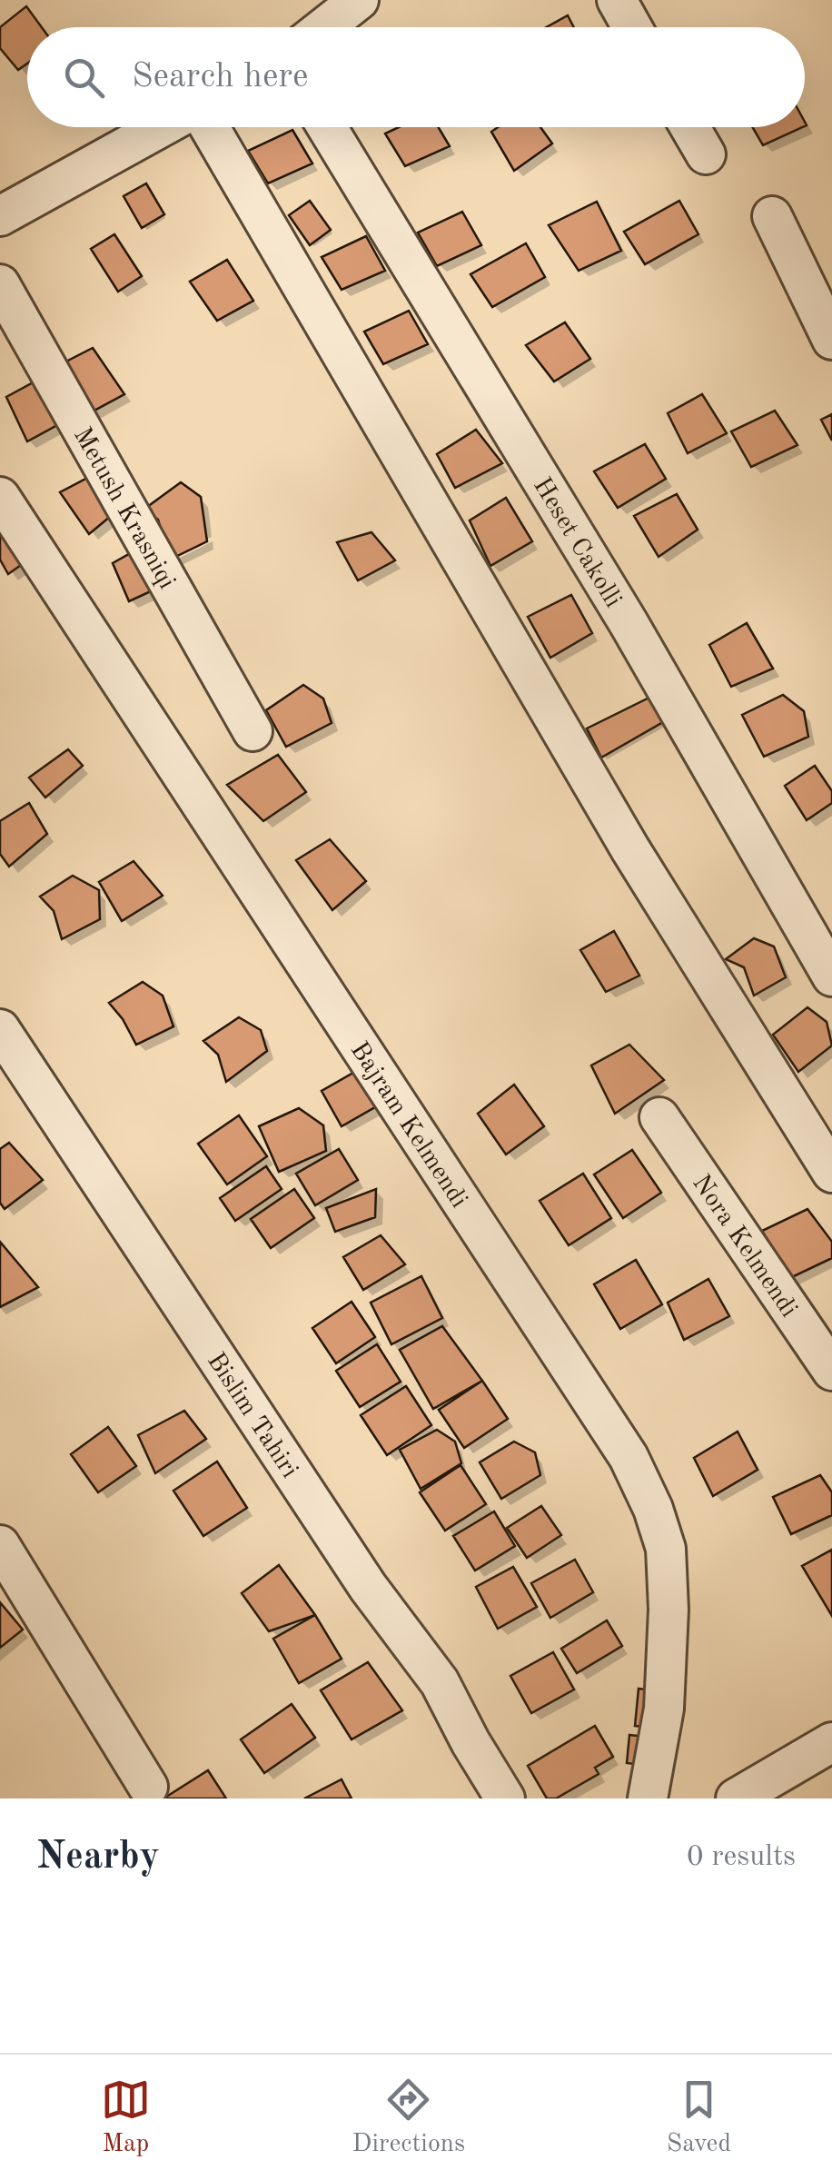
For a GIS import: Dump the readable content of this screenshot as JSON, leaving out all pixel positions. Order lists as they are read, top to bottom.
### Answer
{
  "streets": {
    "street": [
      "Metush Krasniqi",
      "Heset Cakolli",
      "Bajram Kelmendi",
      "Nora Kelmendi",
      "Bislim Tahiri"
    ]
  },
  "page": {
    "search": "Search here",
    "heading": ["Nearby", "0 results"],
    "nav": ["Map", "Directions", "Saved"]
  }
}
